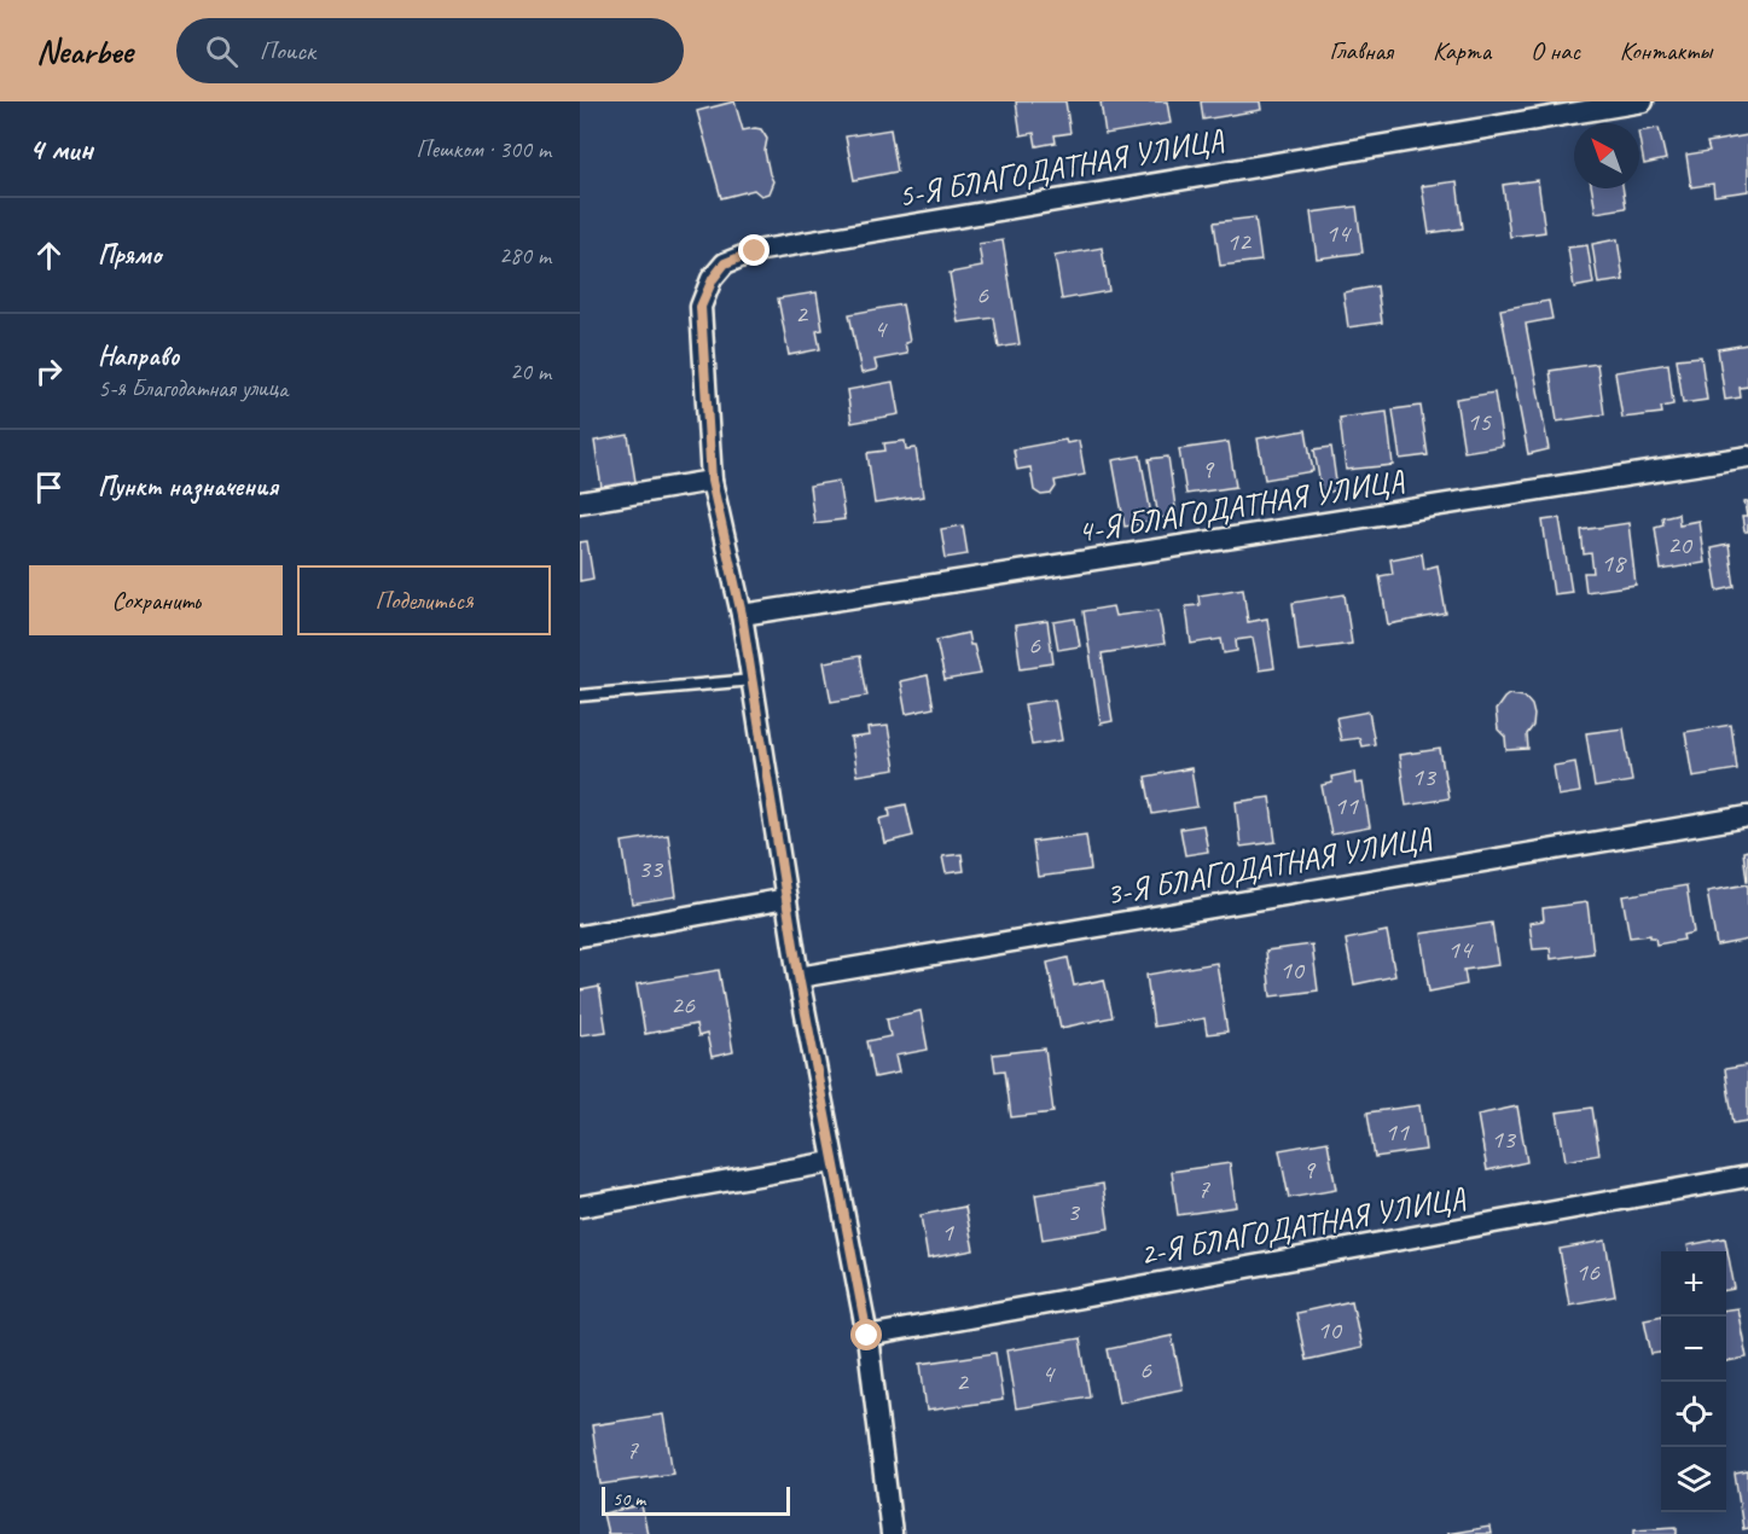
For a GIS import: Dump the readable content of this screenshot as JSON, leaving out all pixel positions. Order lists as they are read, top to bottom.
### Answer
{
  "streets": {
    "street": [
      "5-Я БЛАГОДАТНАЯ УЛИЦА",
      "4-Я БЛАГОДАТНАЯ УЛИЦА",
      "3-Я БЛАГОДАТНАЯ УЛИЦА",
      "2-Я БЛАГОДАТНАЯ УЛИЦА"
    ]
  },
  "house_numbers": [
    "14",
    "12",
    "6",
    "2",
    "4",
    "15",
    "9",
    "20",
    "18",
    "6",
    "13",
    "11",
    "33",
    "14",
    "10",
    "26",
    "11",
    "13",
    "9",
    "7",
    "3",
    "1",
    "16",
    "10",
    "6",
    "4",
    "2",
    "7"
  ],
  "scale_bar": "50 m",
  "north": "top left",
  "page": {
    "header": "Nearbee",
    "search": "Поиск",
    "nav": [
      "Главная",
      "Карта",
      "О нас",
      "Контакты"
    ],
    "heading": ["4 мин", "Пешком · 300 m"],
    "list": [
      ["Прямо", "280 m"],
      ["Направо", "5-я Благодатная улица", "20 m"],
      "Пункт назначения"
    ],
    "buttons": ["Сохранить", "Поделиться"],
    "map_buttons": ["+", "−"],
    "scale": "50 m"
  }
}
